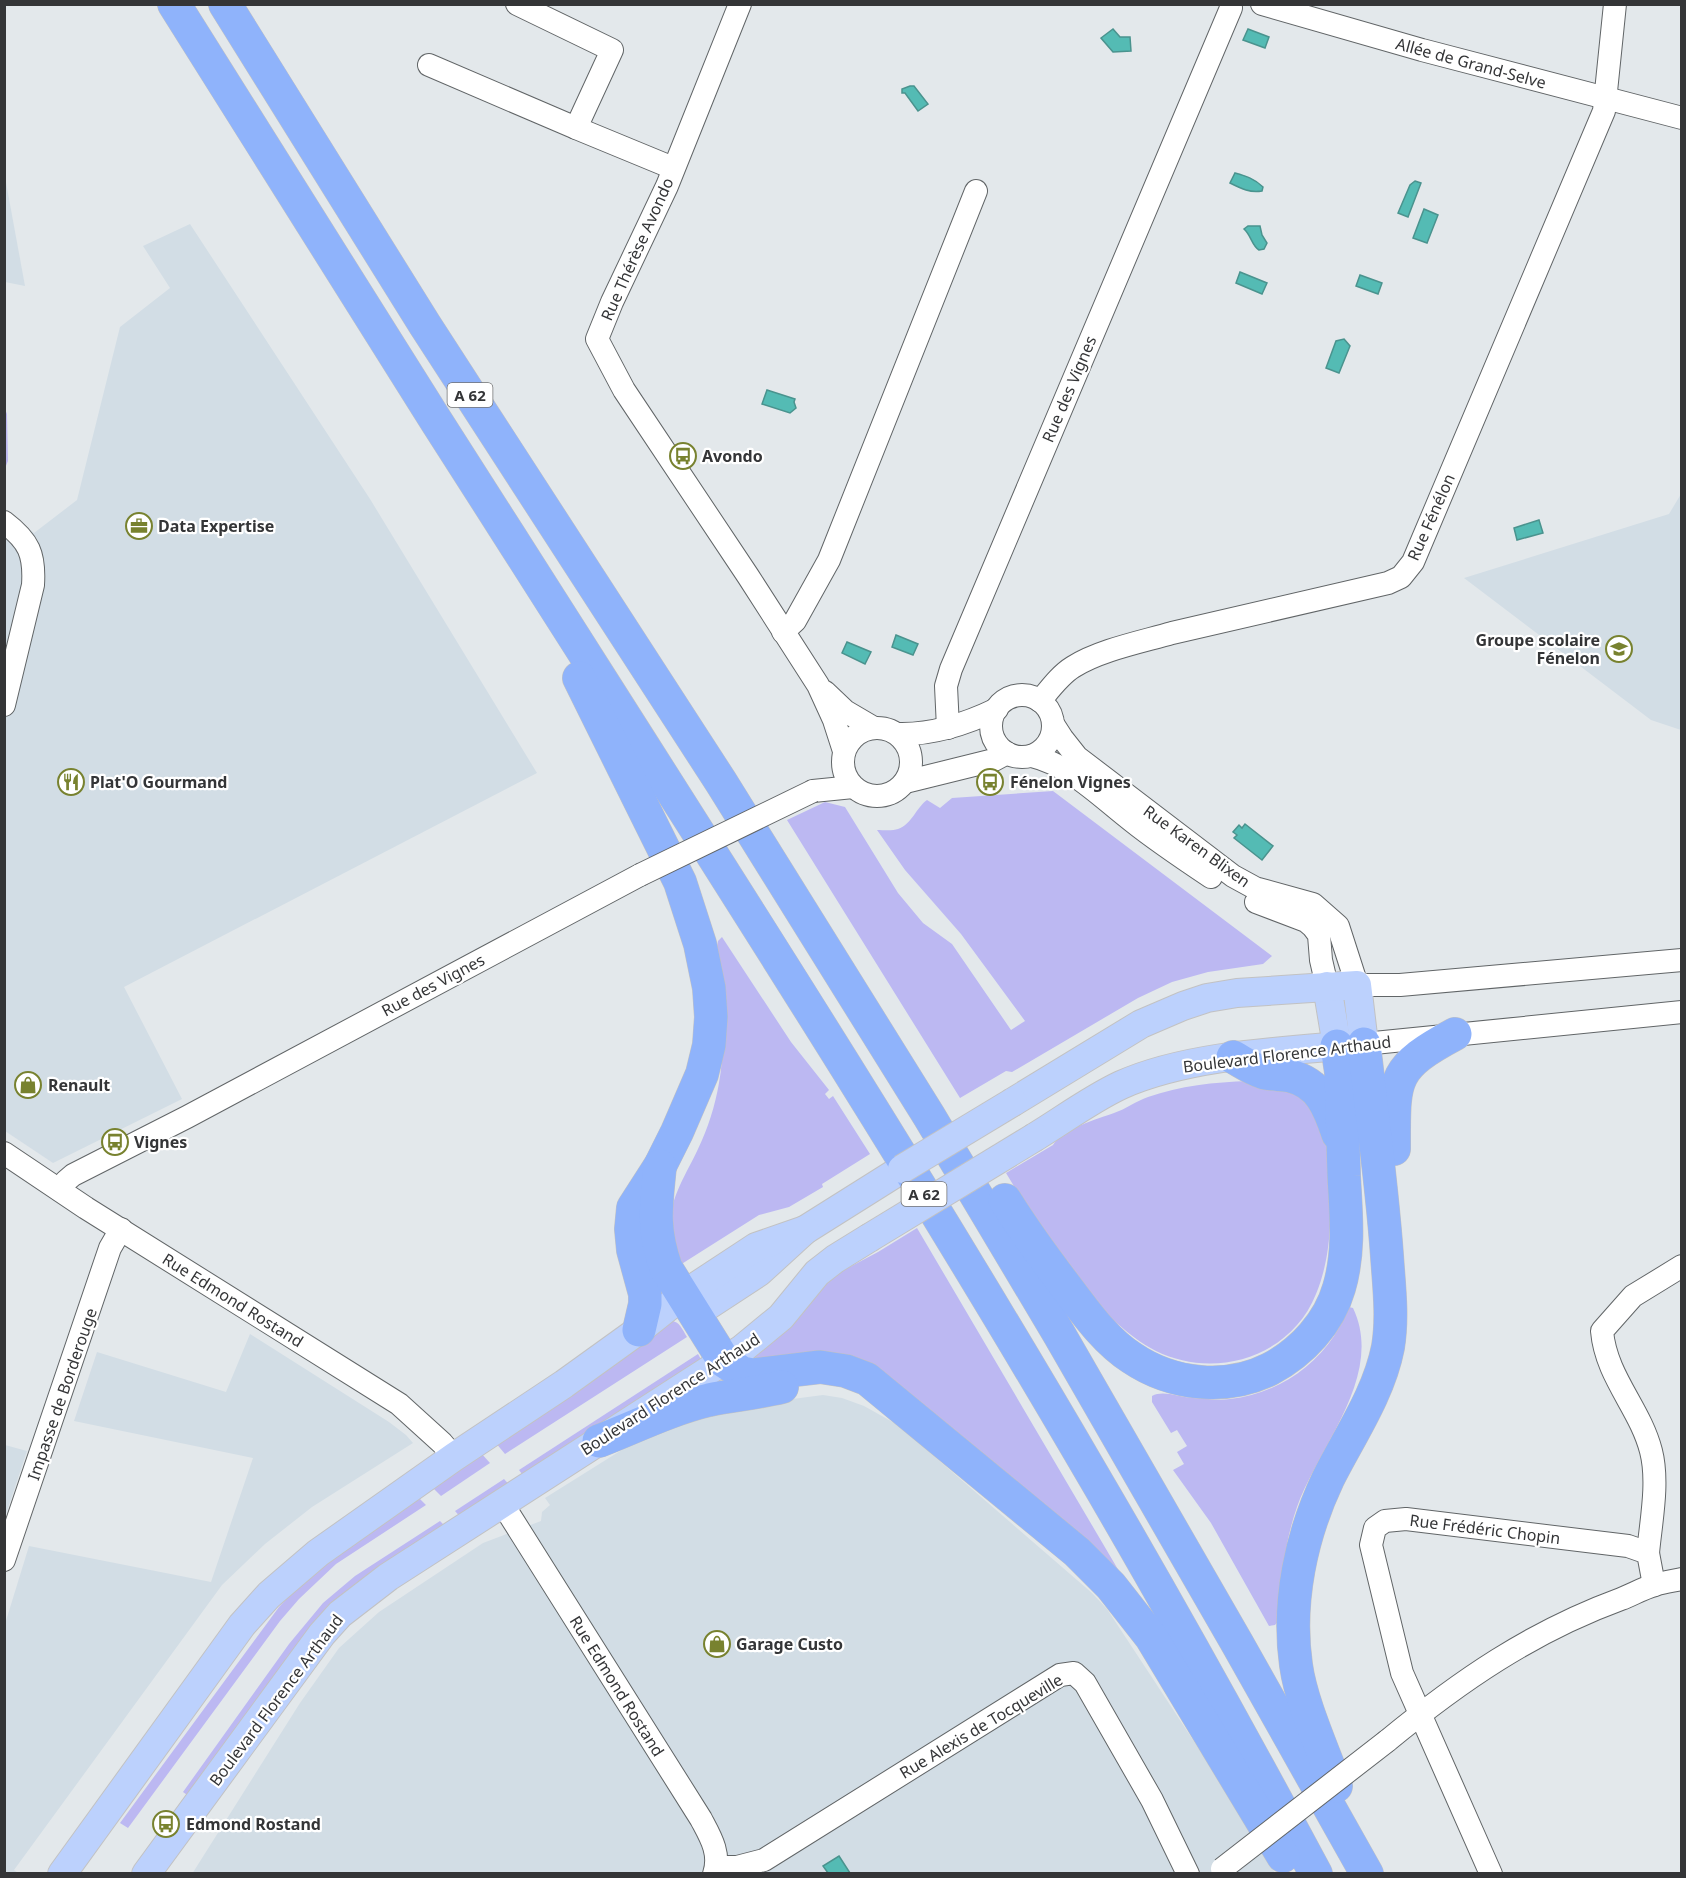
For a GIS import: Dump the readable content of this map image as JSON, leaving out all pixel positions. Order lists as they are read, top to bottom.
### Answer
{
  "streets": {
    "highway": ["A 62"],
    "main road": ["Boulevard Florence Arthaud"],
    "street": [
      "Allée de Grand-Selve",
      "Rue Thérèse Avondo",
      "Rue des Vignes",
      "Rue Fénélon",
      "Rue Karen Blixen",
      "Rue Edmond Rostand",
      "Impasse de Borderouge",
      "Rue Frédéric Chopin",
      "Rue Alexis de Tocqueville"
    ]
  },
  "crossings": [
    ["Allée de Grand-Selve", "Rue Fénélon"],
    ["Rue des Vignes", "Rue Edmond Rostand"],
    ["Rue Fénélon", "Rue Karen Blixen"],
    ["Boulevard Florence Arthaud", "Rue Edmond Rostand"],
    ["Rue Edmond Rostand", "Impasse de Borderouge"],
    ["Rue Edmond Rostand", "Rue Alexis de Tocqueville"]
  ],
  "places": {
    "bus stop": [
      "Avondo",
      "Fénelon Vignes",
      "Vignes",
      "Edmond Rostand"
    ],
    "office": ["Data Expertise"],
    "school or university": ["Groupe scolaire Fénelon"],
    "restaurant": ["Plat'O Gourmand"],
    "shop": ["Renault", "Garage Custo"]
  }
}
